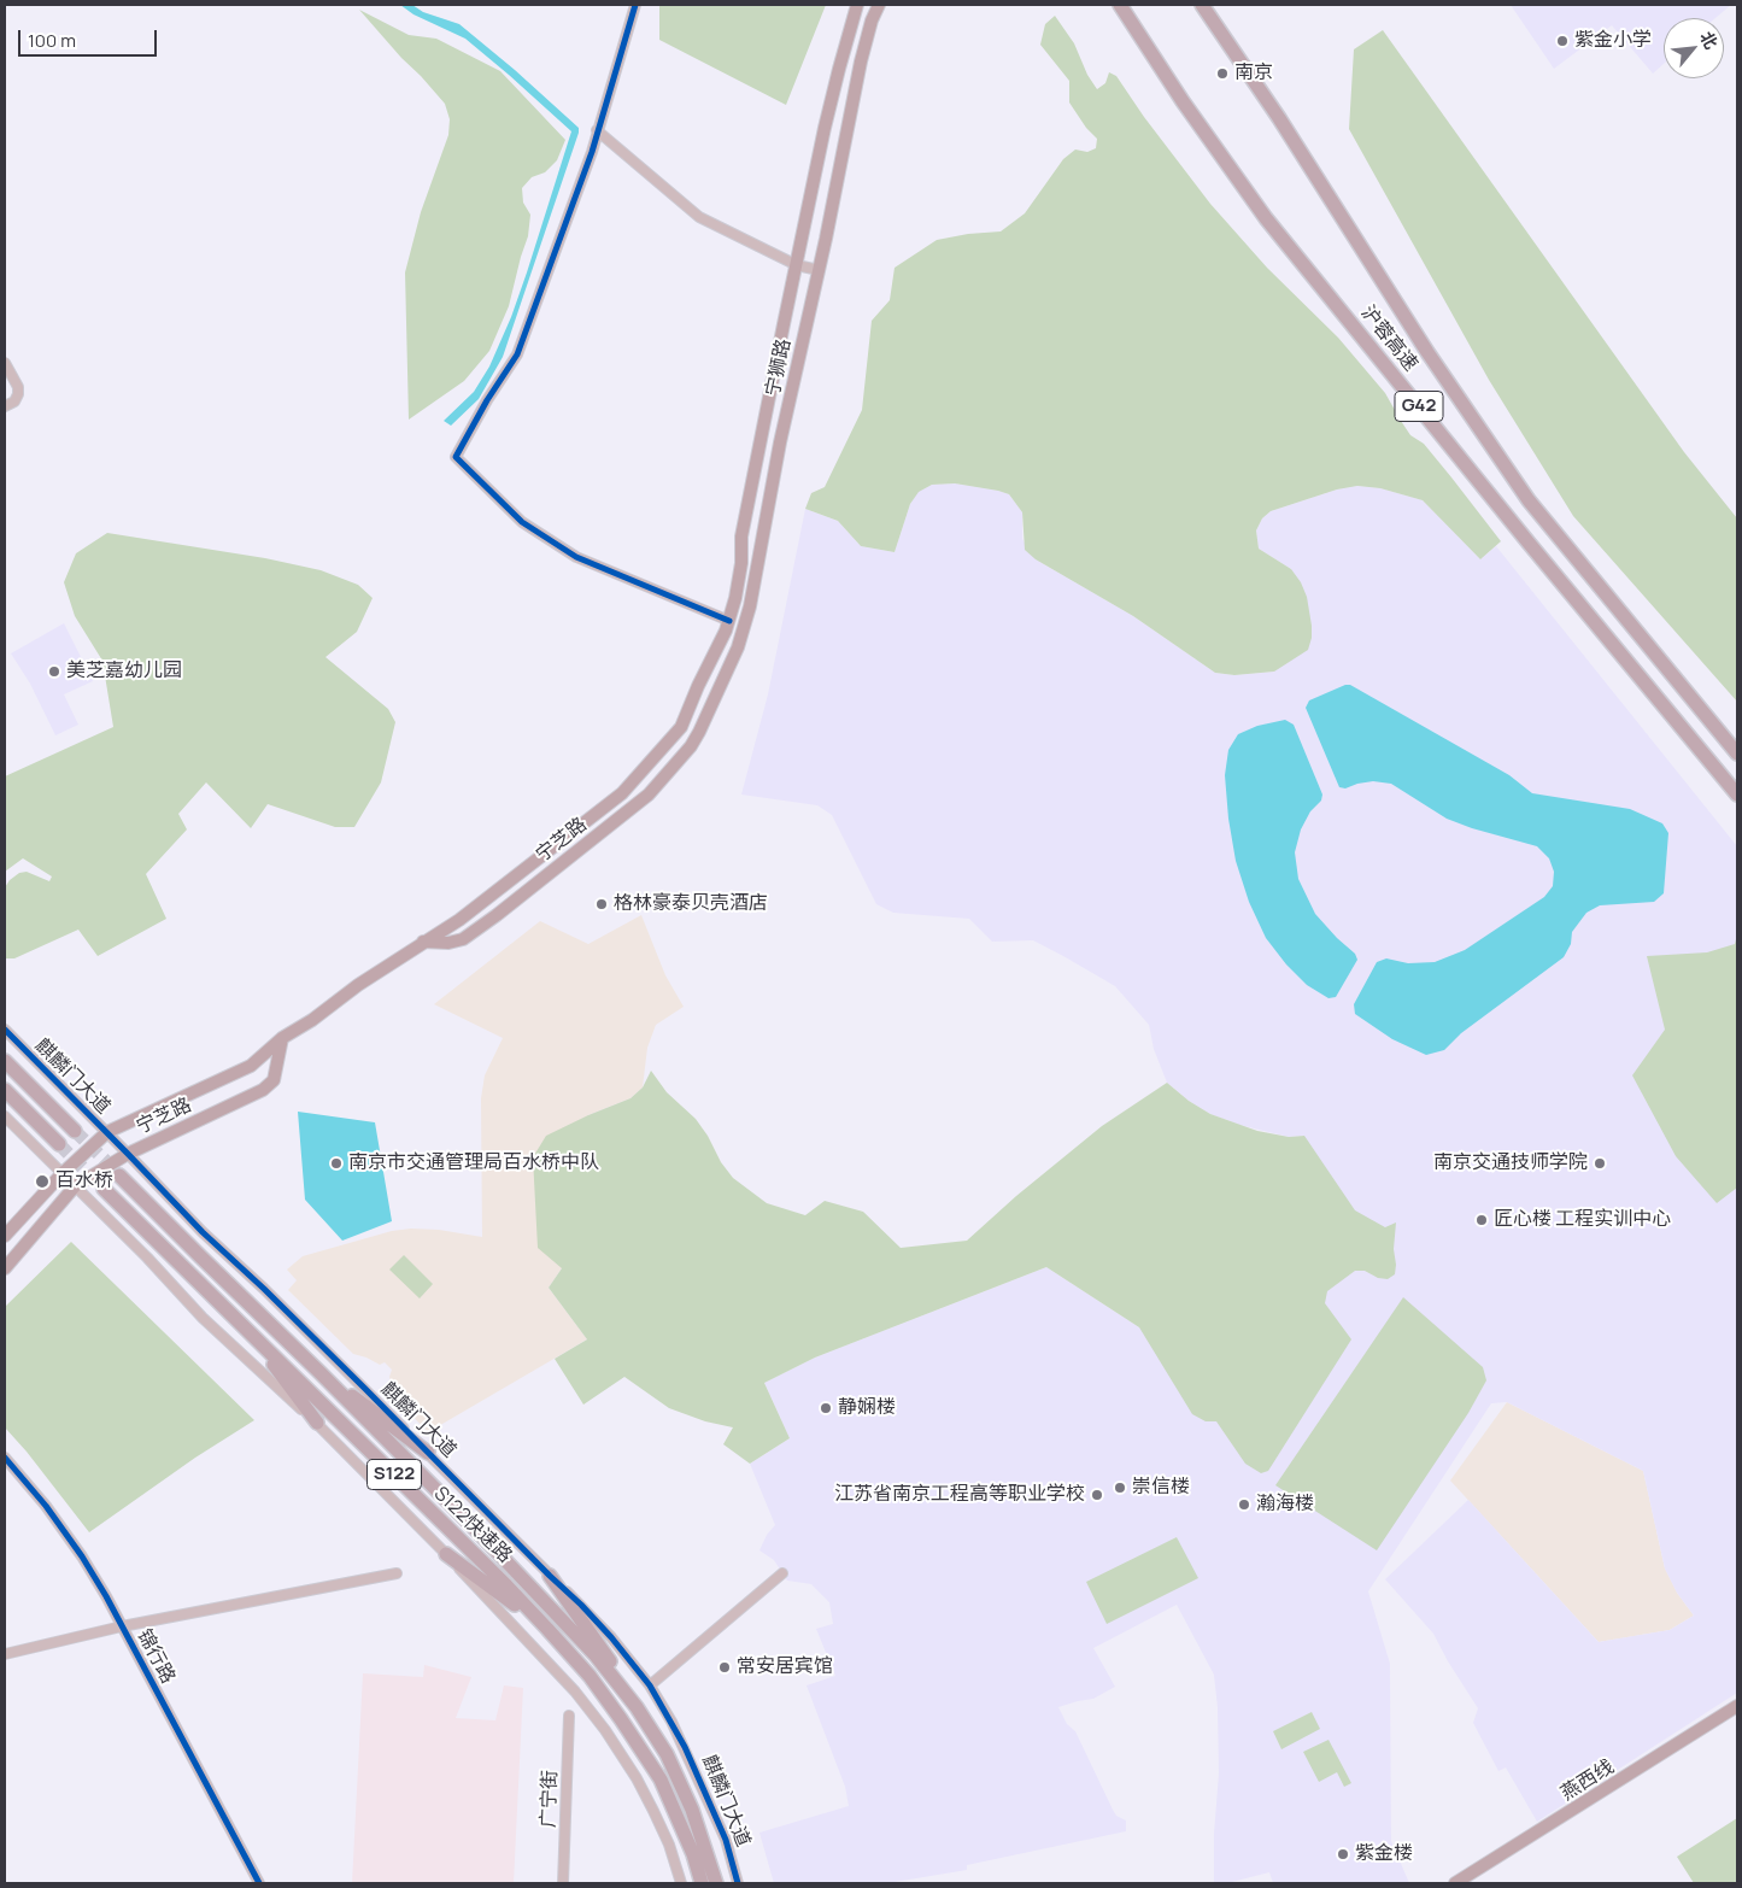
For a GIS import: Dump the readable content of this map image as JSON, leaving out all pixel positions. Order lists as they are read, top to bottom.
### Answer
{
  "streets": {
    "highway": [
      "沪蓉高速",
      "G42",
      "S122",
      "S122快速路"
    ],
    "main road": ["宁狮路", "宁芝路", "燕西线"],
    "street": ["麒麟门大道", "锦行路", "广宁街"]
  },
  "crossings": [
    ["宁狮路", "宁芝路"],
    ["宁芝路", "麒麟门大道"]
  ],
  "places": [
    "紫金小学",
    "南京",
    "美芝嘉幼儿园",
    "格林豪泰贝壳酒店",
    "南京市交通管理局百水桥中队",
    "南京交通技师学院",
    "百水桥",
    "匠心楼 工程实训中心",
    "静娴楼",
    "崇信楼",
    "江苏省南京工程高等职业学校",
    "瀚海楼",
    "常安居宾馆",
    "紫金楼"
  ],
  "scale_bar": "100 m",
  "north": "top right"
}
